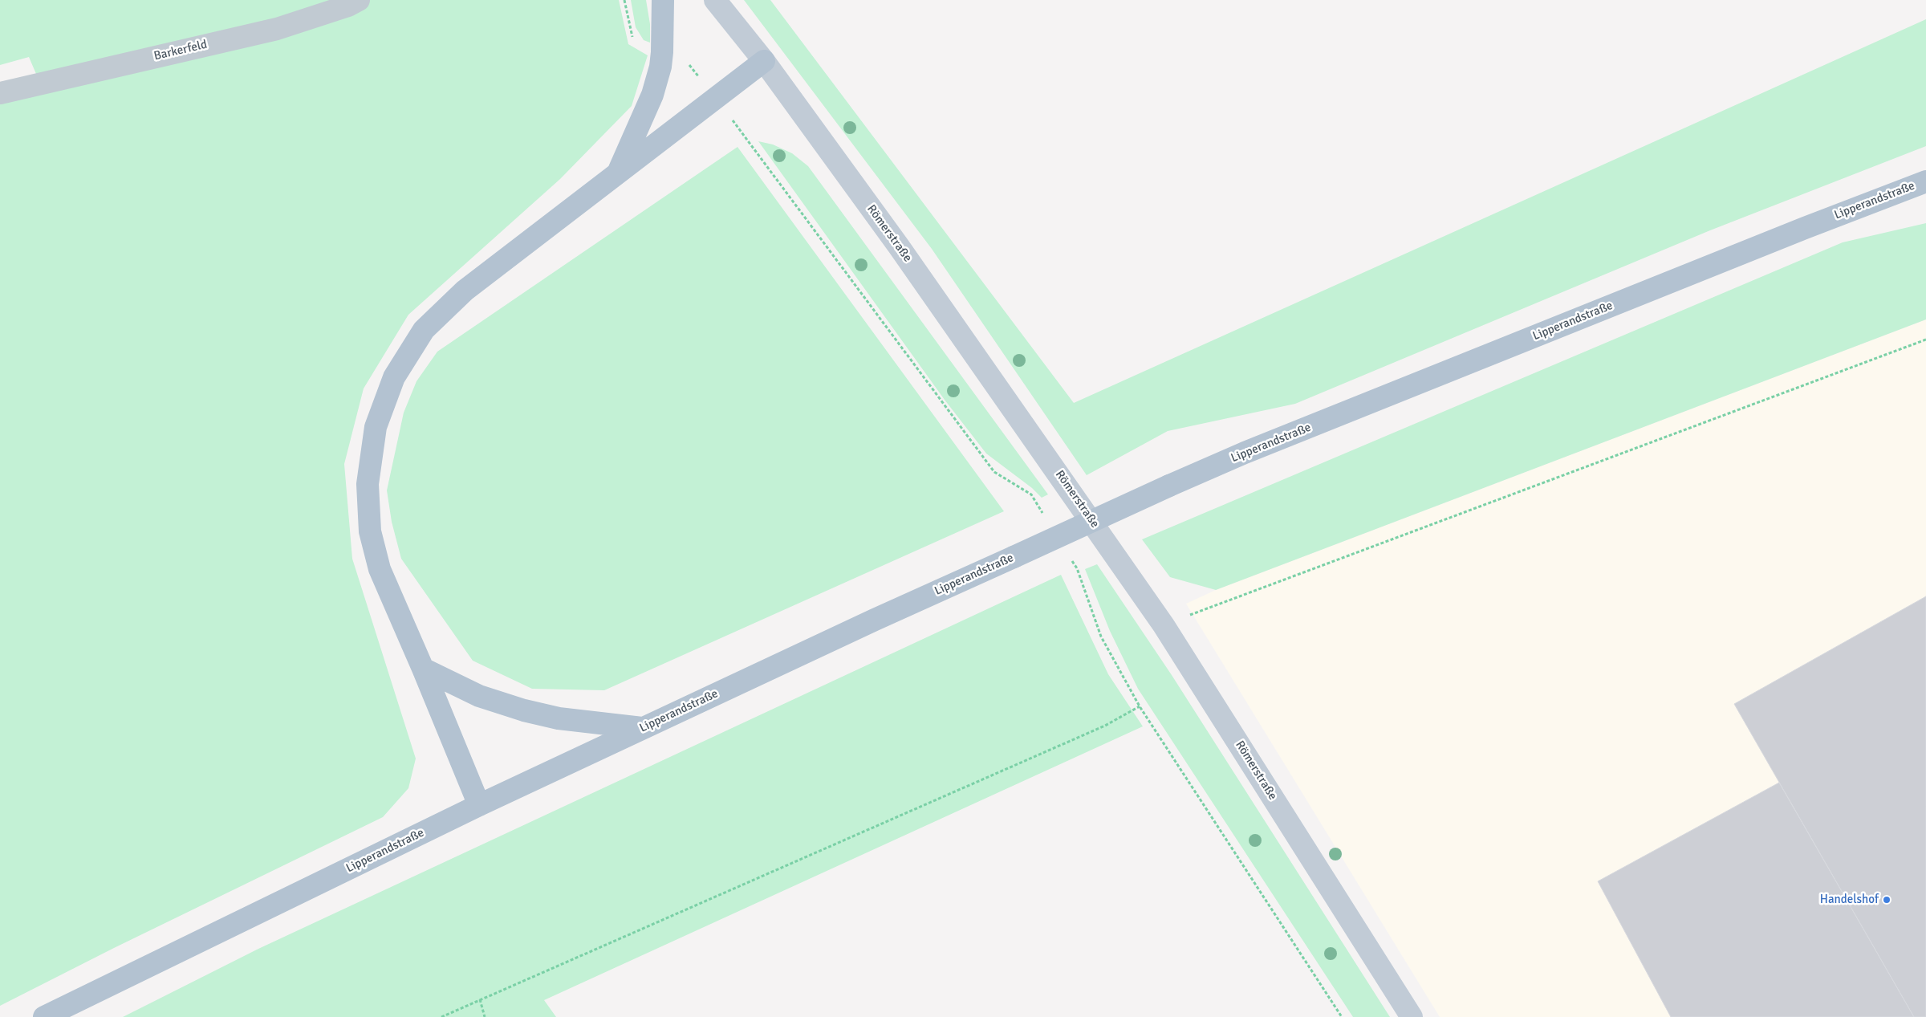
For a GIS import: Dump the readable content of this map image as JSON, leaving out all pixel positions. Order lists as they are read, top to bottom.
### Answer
{
  "streets": {
    "main road": ["Lipperandstraße", "Römerstraße"],
    "street": ["Barkerfeld"]
  },
  "places": ["Handelshof"]
}
